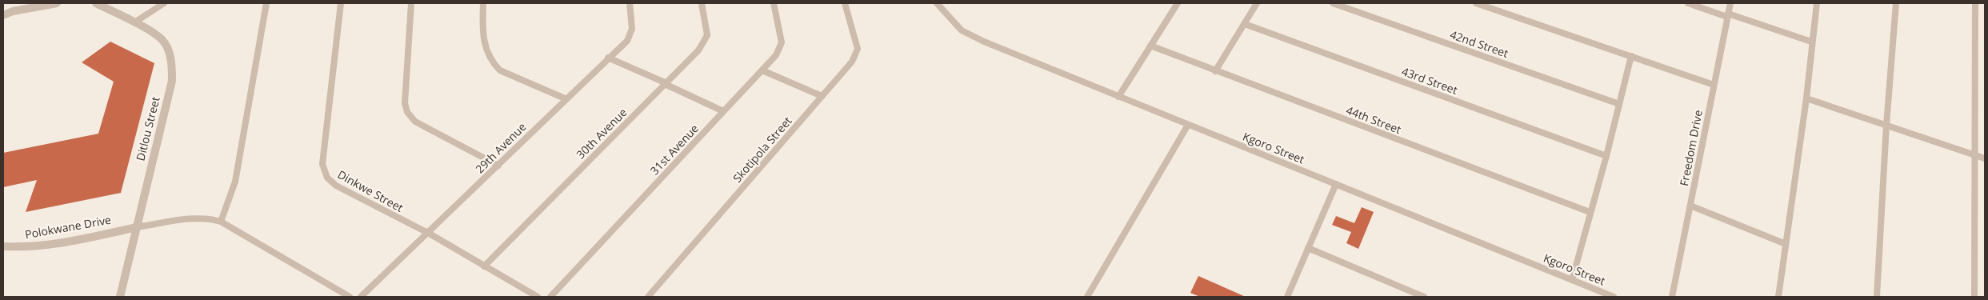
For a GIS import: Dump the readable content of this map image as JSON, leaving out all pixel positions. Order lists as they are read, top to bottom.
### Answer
{
  "streets": {
    "street": [
      "42nd Street",
      "43rd Street",
      "44th Street",
      "Ditlou Street",
      "30th Avenue",
      "29th Avenue",
      "Kgoro Street",
      "Freedom Drive",
      "31st Avenue",
      "Skotipola Street",
      "Dinkwe Street",
      "Polokwane Drive"
    ]
  },
  "crossings": [
    ["Ditlou Street", "Polokwane Drive"],
    ["30th Avenue", "Dinkwe Street"],
    ["29th Avenue", "Dinkwe Street"]
  ]
}
